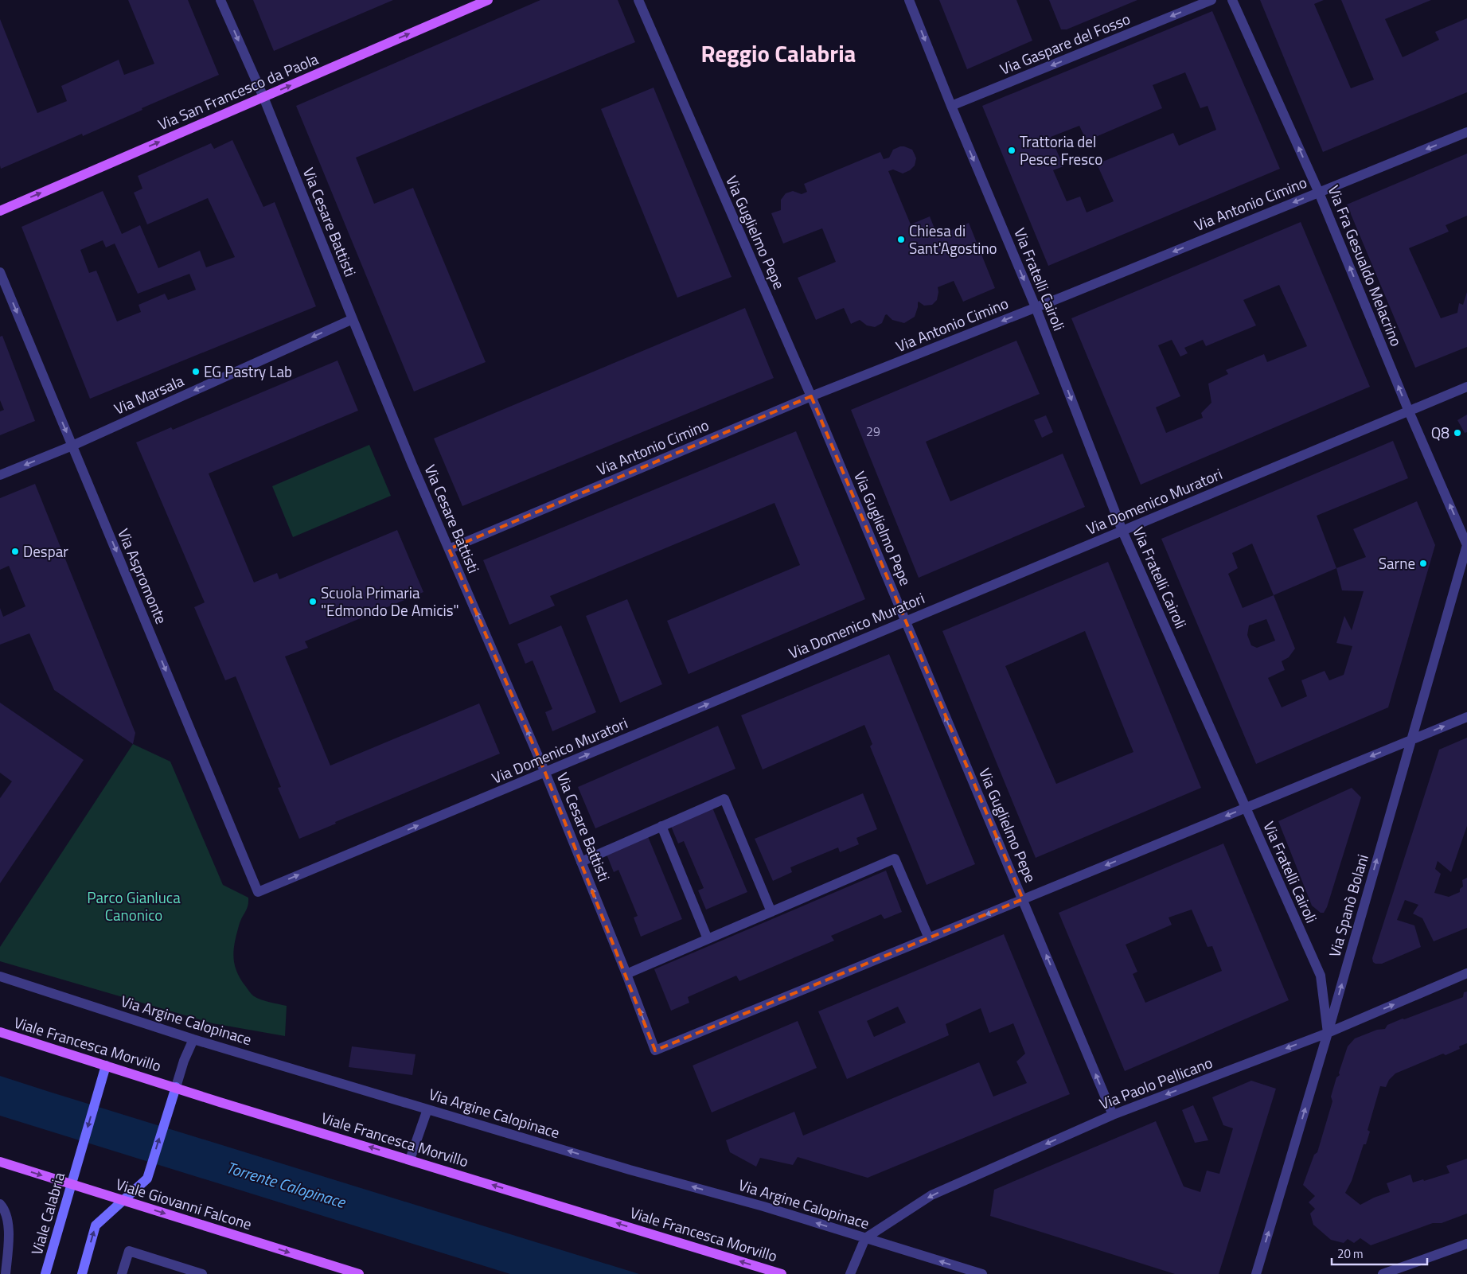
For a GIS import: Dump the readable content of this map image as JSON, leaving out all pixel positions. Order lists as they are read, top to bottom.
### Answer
{
  "streets": {
    "main road": [
      "Via San Francesco da Paola",
      "Viale Francesca Morvillo",
      "Viale Giovanni Falcone",
      "Viale Calabria"
    ],
    "street": [
      "Via Gaspare del Fosso",
      "Via Antonio Cimino",
      "Via Cesare Battisti",
      "Via Guglielmo Pepe",
      "Via Fra Gesualdo Melacrino",
      "Via Fratelli Cairoli",
      "Via Marsala",
      "Via Domenico Muratori",
      "Via Aspromonte",
      "Via Spanò Bolani",
      "Via Argine Calopinace",
      "Via Paolo Pellicano"
    ]
  },
  "crossings": [
    ["Via Gaspare del Fosso", "Via Fratelli Cairoli"],
    ["Via San Francesco da Paola", "Via Cesare Battisti"],
    ["Via Antonio Cimino", "Via Cesare Battisti"],
    ["Via Antonio Cimino", "Via Guglielmo Pepe"],
    ["Via Antonio Cimino", "Via Fra Gesualdo Melacrino"],
    ["Via Antonio Cimino", "Via Fratelli Cairoli"],
    ["Via Cesare Battisti", "Via Marsala"],
    ["Via Cesare Battisti", "Via Domenico Muratori"],
    ["Via Guglielmo Pepe", "Via Domenico Muratori"],
    ["Via Guglielmo Pepe", "Via Paolo Pellicano"],
    ["Via Fra Gesualdo Melacrino", "Via Domenico Muratori"],
    ["Via Fra Gesualdo Melacrino", "Via Spanò Bolani"],
    ["Via Fratelli Cairoli", "Via Domenico Muratori"],
    ["Via Fratelli Cairoli", "Via Spanò Bolani"],
    ["Via Fratelli Cairoli", "Via Paolo Pellicano"],
    ["Via Marsala", "Via Aspromonte"],
    ["Via Domenico Muratori", "Via Aspromonte"],
    ["Via Spanò Bolani", "Via Paolo Pellicano"],
    ["Via Argine Calopinace", "Via Paolo Pellicano"],
    ["Viale Francesca Morvillo", "Viale Calabria"],
    ["Viale Giovanni Falcone", "Viale Calabria"]
  ],
  "one_way": [
    "Via Gaspare del Fosso",
    "Via San Francesco da Paola",
    "Via Antonio Cimino",
    "Via Guglielmo Pepe",
    "Via Fra Gesualdo Melacrino",
    "Via Fratelli Cairoli",
    "Via Marsala",
    "Via Domenico Muratori",
    "Via Aspromonte",
    "Via Spanò Bolani",
    "Via Argine Calopinace",
    "Viale Francesca Morvillo",
    "Viale Giovanni Falcone"
  ],
  "districts": ["Reggio Calabria"],
  "water": ["Torrente Calopinace"],
  "parks": ["Parco Gianluca Canonico"],
  "places": [
    "Trattoria del Pesce Fresco",
    "Chiesa di Sant'Agostino",
    "EG Pastry Lab",
    "Q8",
    "Despar",
    "Sarne",
    "Scuola Primaria \"Edmondo De Amicis\""
  ],
  "house_numbers": ["29"],
  "scale_bar": "20 m"
}
